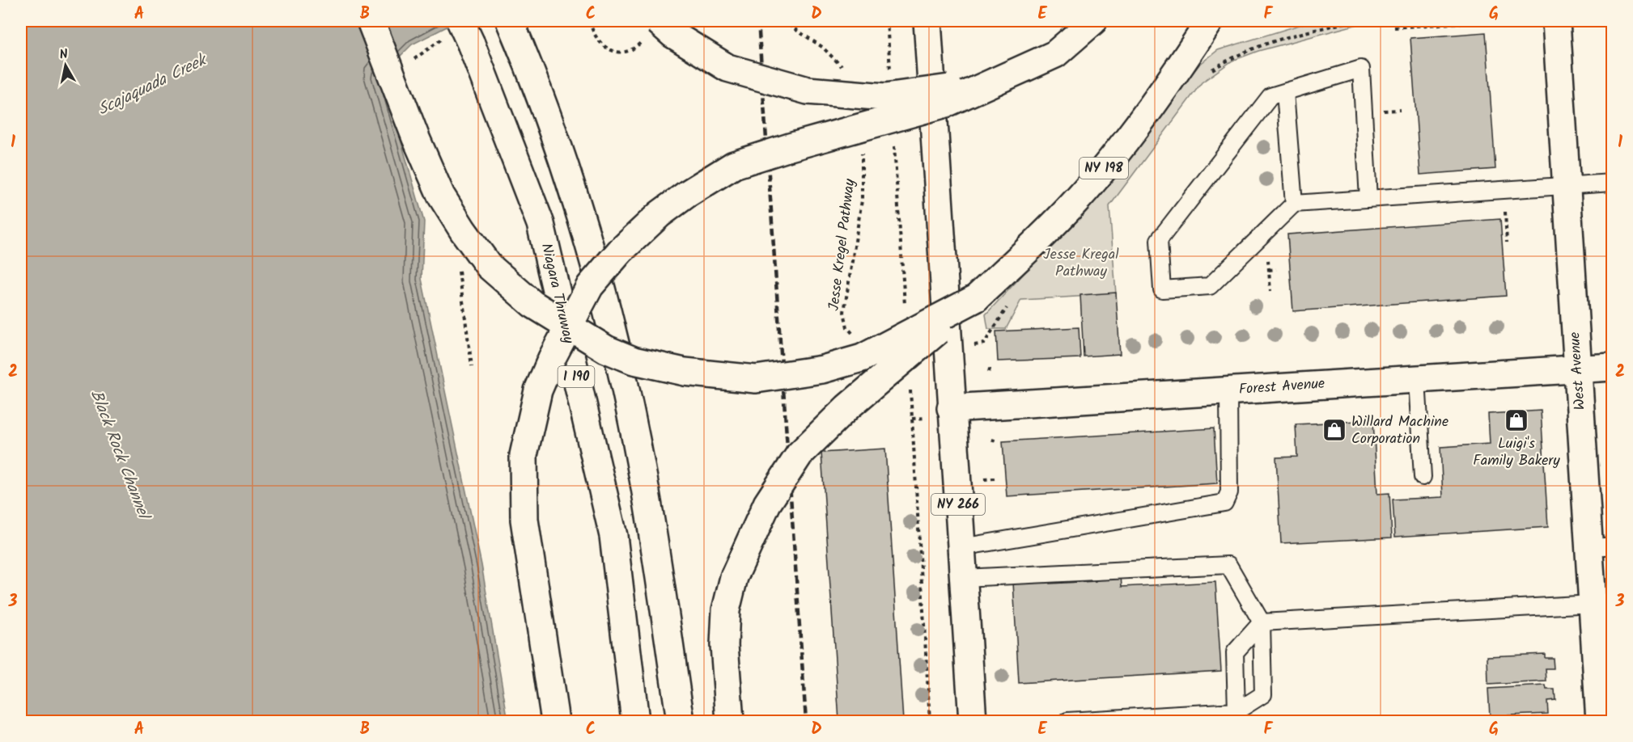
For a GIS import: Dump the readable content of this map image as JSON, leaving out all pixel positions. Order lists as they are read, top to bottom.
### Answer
{
  "streets": {
    "main road": [
      "NY 198",
      "Niagara Thruway",
      "West Avenue",
      "I 190",
      "Forest Avenue",
      "NY 266"
    ],
    "path": ["Jesse Kregel Pathway"]
  },
  "crossings": [
    ["West Avenue", "Forest Avenue"],
    ["Forest Avenue", "NY 266"]
  ],
  "water": ["Scajaquada Creek", "Black Rock Channel"],
  "parks": ["Jesse Kregal Pathway"],
  "places": {
    "shop": ["Luigi's Family Bakery", "Willard Machine Corporation"]
  },
  "north": "top",
  "grid": {
    "columns": [
      "A",
      "B",
      "C",
      "D",
      "E",
      "F",
      "G"
    ],
    "rows": ["1", "2", "3"]
  }
}
